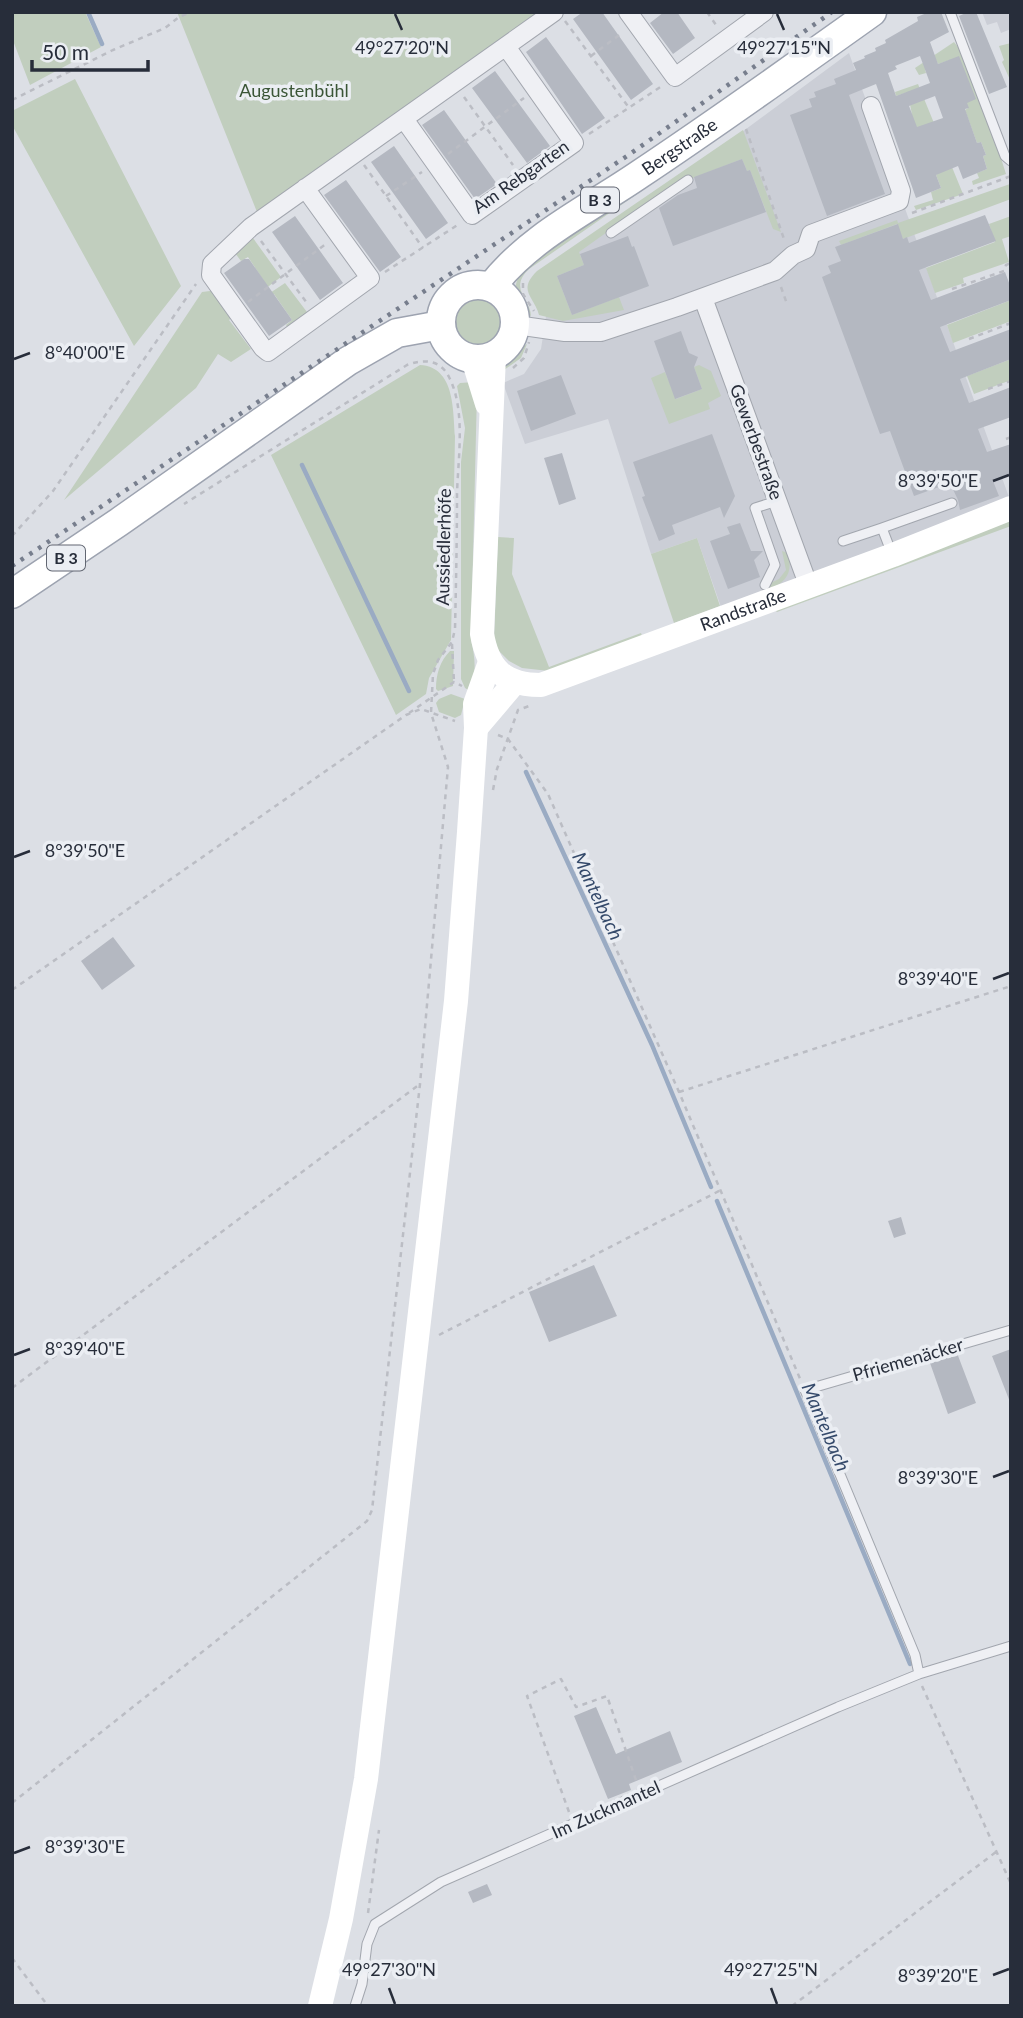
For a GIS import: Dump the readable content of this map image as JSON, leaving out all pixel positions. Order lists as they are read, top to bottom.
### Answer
{
  "streets": {
    "main road": ["Bergstraße", "B 3"],
    "street": ["Am Rebgarten", "Gewerbestraße", "Randstraße"],
    "lane": ["Pfriemenäcker", "Im Zuckmantel"],
    "path": ["Aussiedlerhöfe"]
  },
  "crossings": [
    ["Bergstraße", "B 3"],
    ["Gewerbestraße", "Randstraße"]
  ],
  "water": ["Mantelbach"],
  "parks": ["Augustenbühl"],
  "scale_bar": "50 m",
  "coordinates": [
    "49°27'20\"N",
    "49°27'15\"N",
    "8°40'00\"E",
    "8°39'50\"E",
    "8°39'40\"E",
    "8°39'30\"E",
    "49°27'30\"N",
    "49°27'25\"N",
    "8°39'20\"E"
  ]
}
